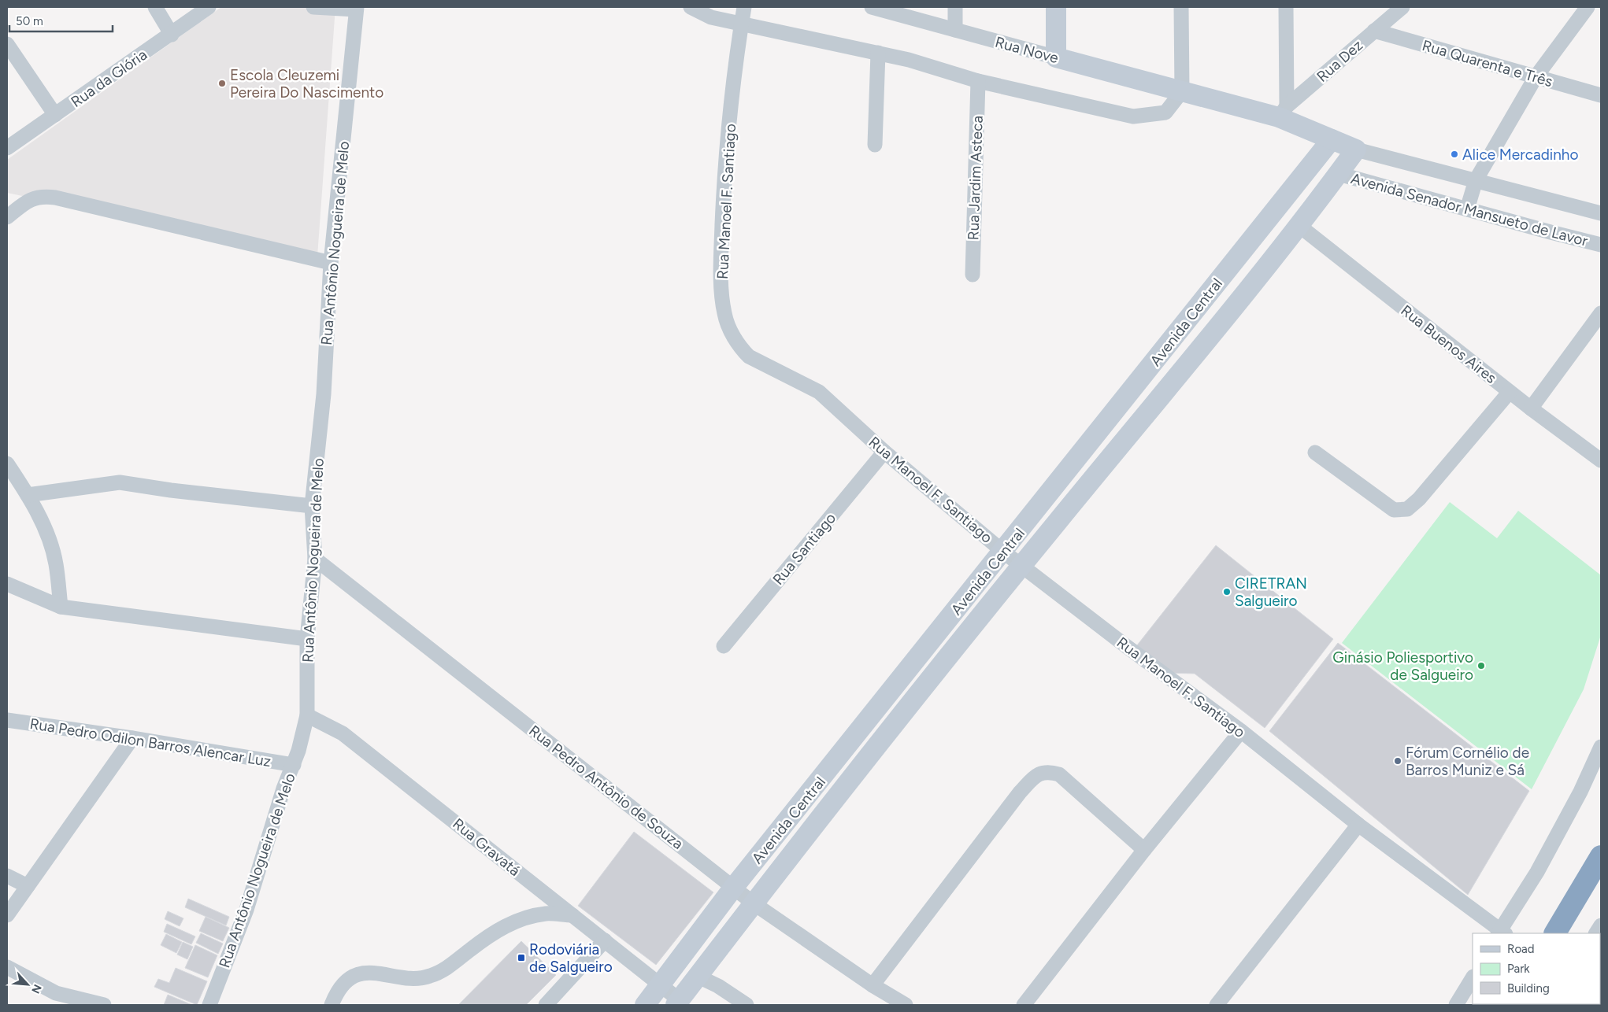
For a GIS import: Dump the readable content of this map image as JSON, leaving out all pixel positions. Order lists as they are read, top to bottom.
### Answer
{
  "streets": {
    "street": [
      "Rua Nove",
      "Rua Dez",
      "Rua Quarenta e Três",
      "Rua da Glória",
      "Rua Jardim Asteca",
      "Rua Manoel F. Santiago",
      "Avenida Senador Mansueto de Lavor",
      "Rua Antônio Nogueira de Melo",
      "Avenida Central",
      "Rua Buenos Aires",
      "Rua Santiago",
      "Rua Pedro Odilon Barros Alencar Luz",
      "Rua Pedro Antônio de Souza",
      "Rua Gravatá"
    ]
  },
  "crossings": [
    ["Rua Nove", "Rua Dez"],
    ["Rua Nove", "Avenida Senador Mansueto de Lavor"],
    ["Rua Nove", "Avenida Central"],
    ["Rua Dez", "Rua Quarenta e Três"],
    ["Rua Manoel F. Santiago", "Avenida Central"],
    ["Rua Manoel F. Santiago", "Rua Santiago"],
    ["Avenida Senador Mansueto de Lavor", "Avenida Central"],
    ["Rua Antônio Nogueira de Melo", "Rua Pedro Odilon Barros Alencar Luz"],
    ["Rua Antônio Nogueira de Melo", "Rua Pedro Antônio de Souza"],
    ["Rua Antônio Nogueira de Melo", "Rua Gravatá"],
    ["Avenida Central", "Rua Buenos Aires"],
    ["Avenida Central", "Rua Pedro Antônio de Souza"],
    ["Avenida Central", "Rua Gravatá"]
  ],
  "places": {
    "other": [
      "Escola Cleuzemi Pereira Do Nascimento",
      "Alice Mercadinho",
      "CIRETRAN Salgueiro",
      "Ginásio Poliesportivo de Salgueiro",
      "Fórum Cornélio de Barros Muniz e Sá"
    ],
    "transit": ["Rodoviária de Salgueiro"]
  },
  "legend": ["Road", "Park", "Building"],
  "scale_bar": "50 m",
  "north": "bottom right"
}
